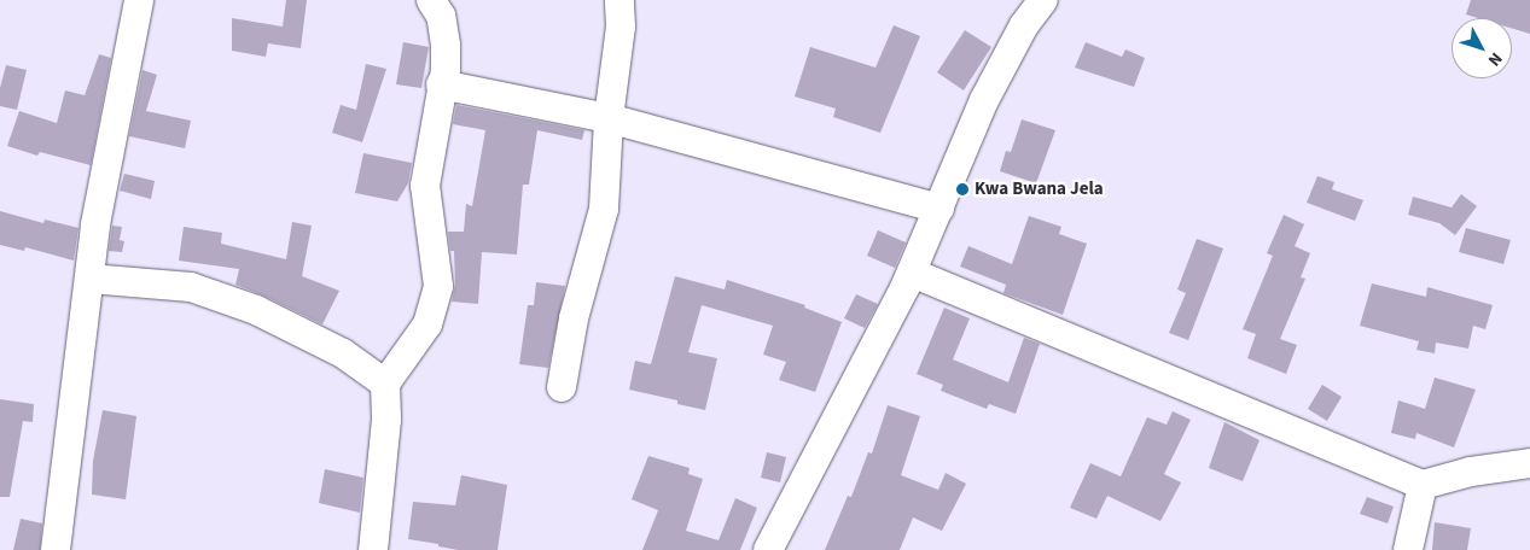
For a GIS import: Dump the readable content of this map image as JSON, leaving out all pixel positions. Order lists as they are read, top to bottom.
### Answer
{
  "places": ["Kwa Bwana Jela"],
  "north": "bottom right"
}
